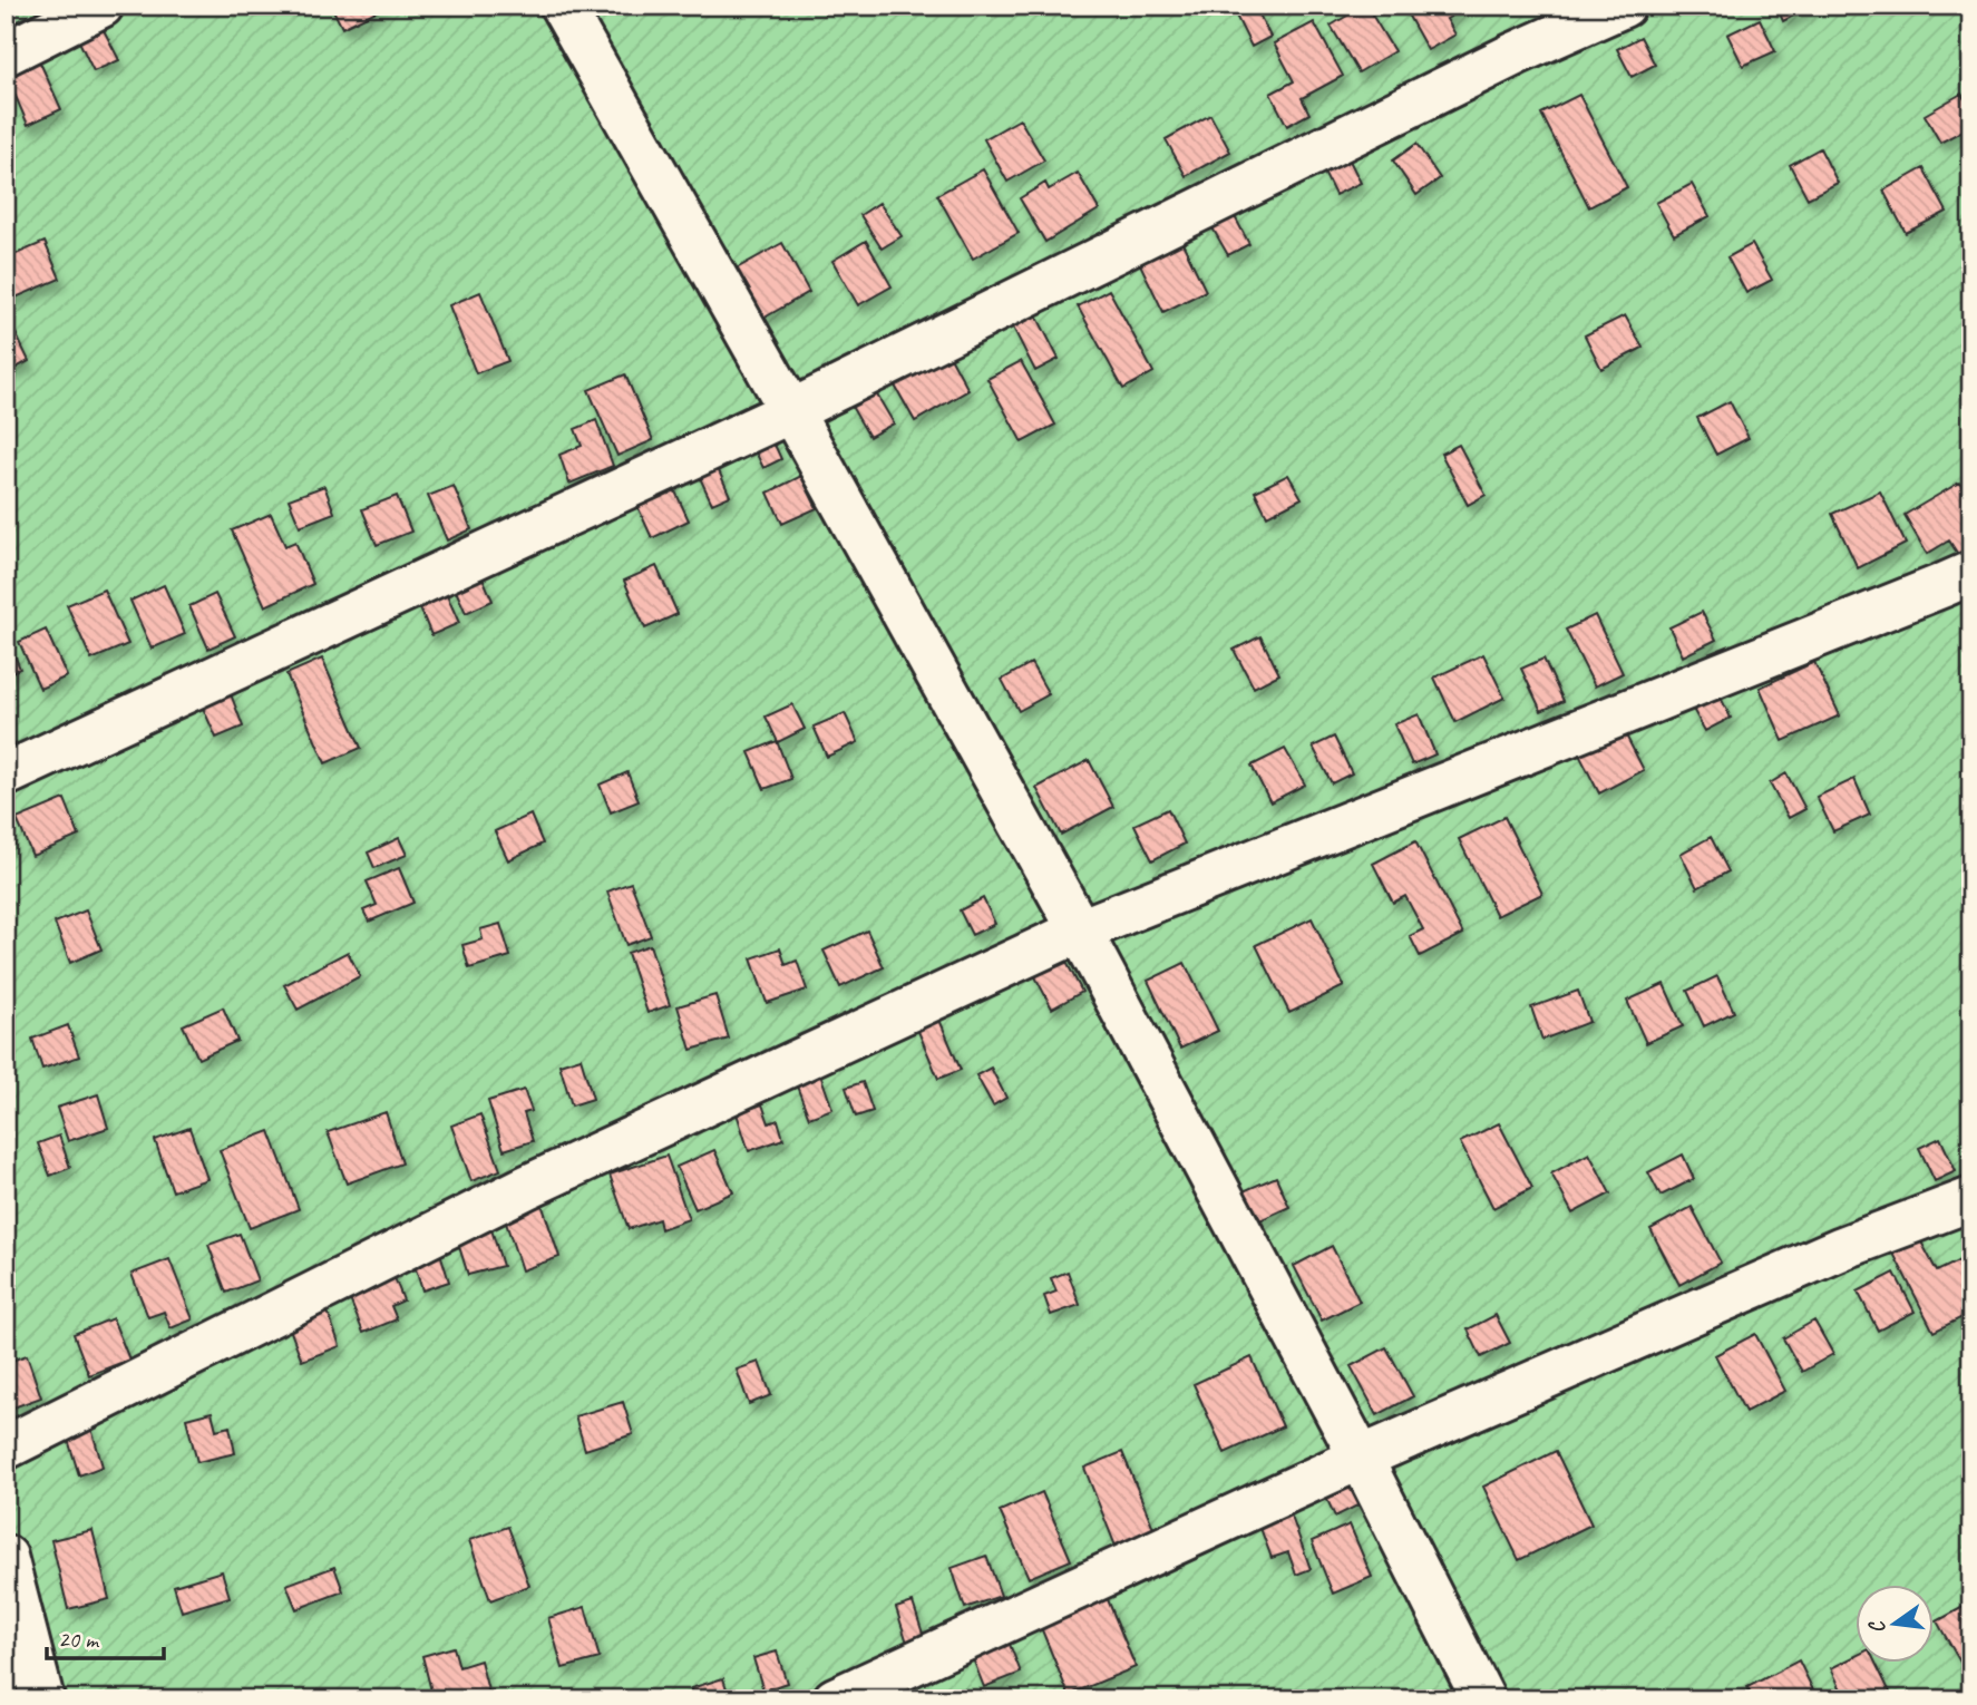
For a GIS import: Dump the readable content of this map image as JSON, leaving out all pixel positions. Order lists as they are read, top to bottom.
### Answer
{
  "scale_bar": "20 m",
  "north": "left"
}
